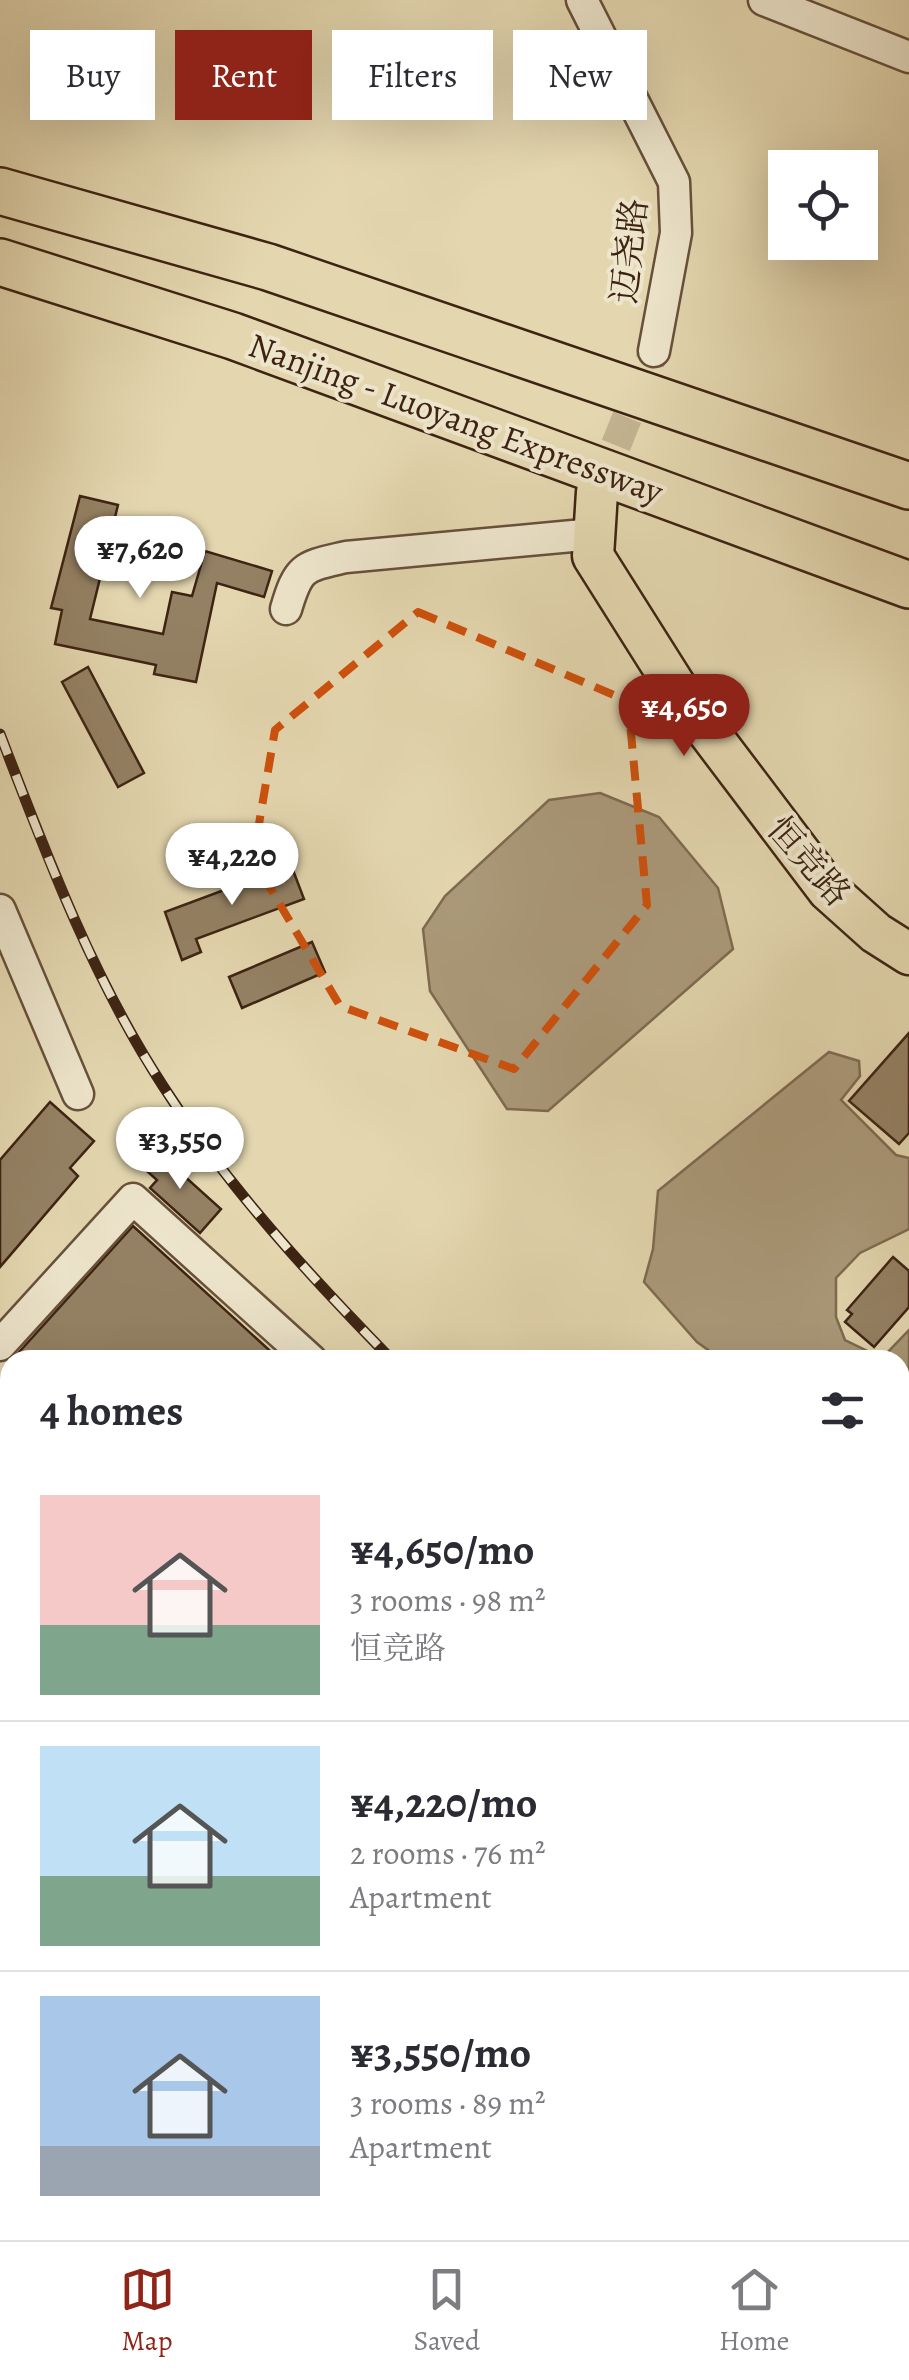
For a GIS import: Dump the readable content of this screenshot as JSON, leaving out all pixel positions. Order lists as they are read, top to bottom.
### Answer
{
  "streets": {
    "highway": ["Nanjing - Luoyang Expressway"],
    "main road": ["恒竞路"],
    "street": ["迈尧路"]
  },
  "page": {
    "chip": [
      "Buy",
      "Rent",
      "Filters",
      "New"
    ],
    "price": [
      "¥7,620",
      "¥4,650",
      "¥4,220",
      "¥3,550"
    ],
    "heading": "4 homes",
    "list": [
      {
        "name": "¥4,650/mo",
        "note": "3 rooms · 98 m² · 恒竞路"
      },
      {
        "name": "¥4,220/mo",
        "note": "2 rooms · 76 m² · Apartment"
      },
      {
        "name": "¥3,550/mo",
        "note": "3 rooms · 89 m² · Apartment"
      }
    ],
    "tabs": ["Map", "Saved", "Home"]
  }
}
